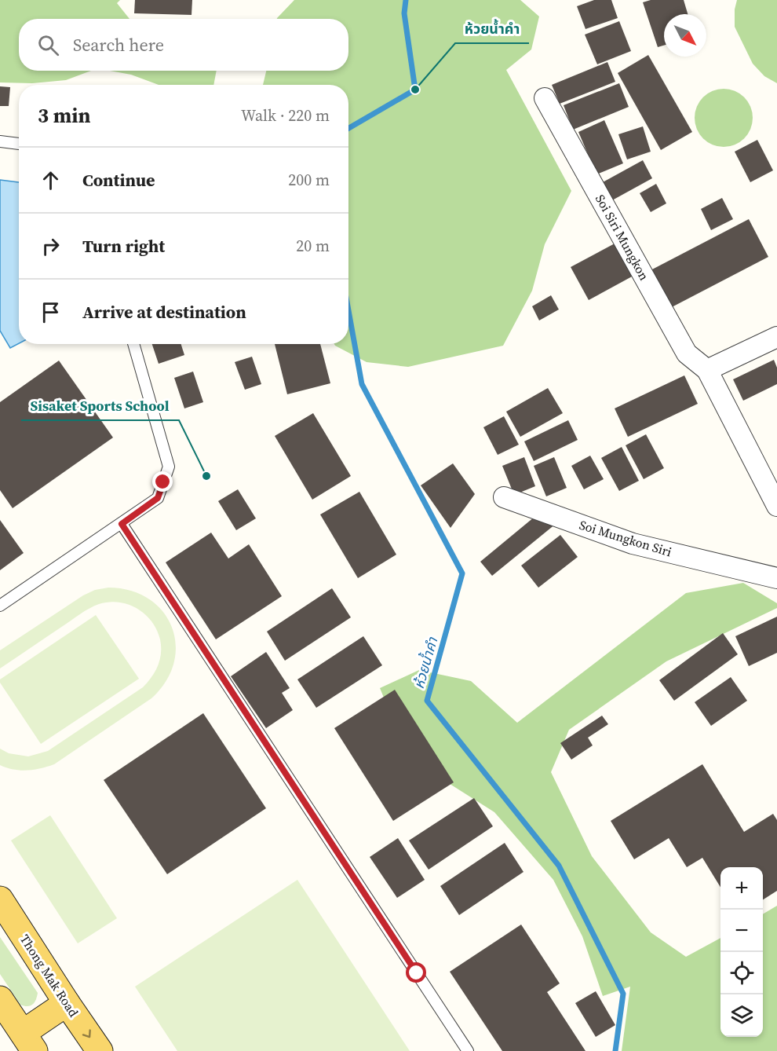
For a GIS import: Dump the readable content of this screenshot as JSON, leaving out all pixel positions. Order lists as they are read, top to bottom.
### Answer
{
  "streets": {
    "main road": ["Thong Mak Road"],
    "street": ["Soi Siri Mungkon", "Soi Mungkon Siri"]
  },
  "water": ["ห้วยน้ำคำ"],
  "places": ["ห้วยน้ำคำ", "Sisaket Sports School"],
  "north": "bottom right",
  "page": {
    "search": "Search here",
    "heading": ["3 min", "Walk · 220 m"],
    "list": [
      ["Continue", "200 m"],
      ["Turn right", "20 m"],
      "Arrive at destination"
    ],
    "map_buttons": ["+", "−"]
  }
}
